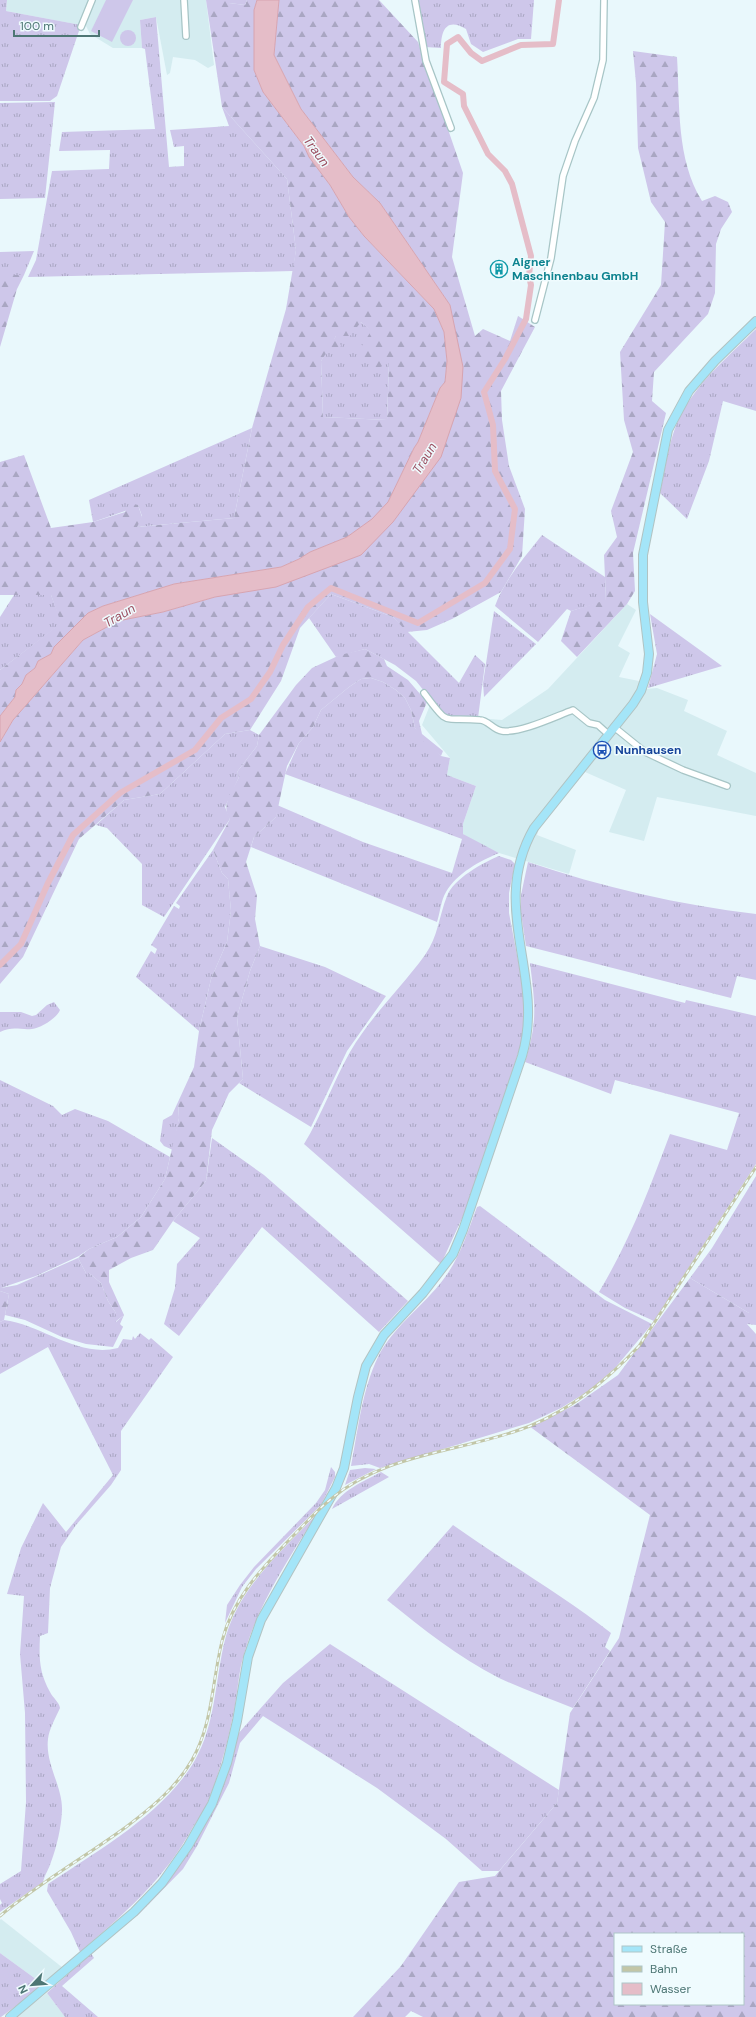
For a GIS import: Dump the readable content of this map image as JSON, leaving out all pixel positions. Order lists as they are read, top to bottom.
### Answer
{
  "water": ["Traun"],
  "places": {
    "building": ["Aigner Maschinenbau GmbH"],
    "bus stop": ["Nunhausen"]
  },
  "legend": ["Straße", "Bahn", "Wasser"],
  "scale_bar": "100 m",
  "north": "bottom left"
}
